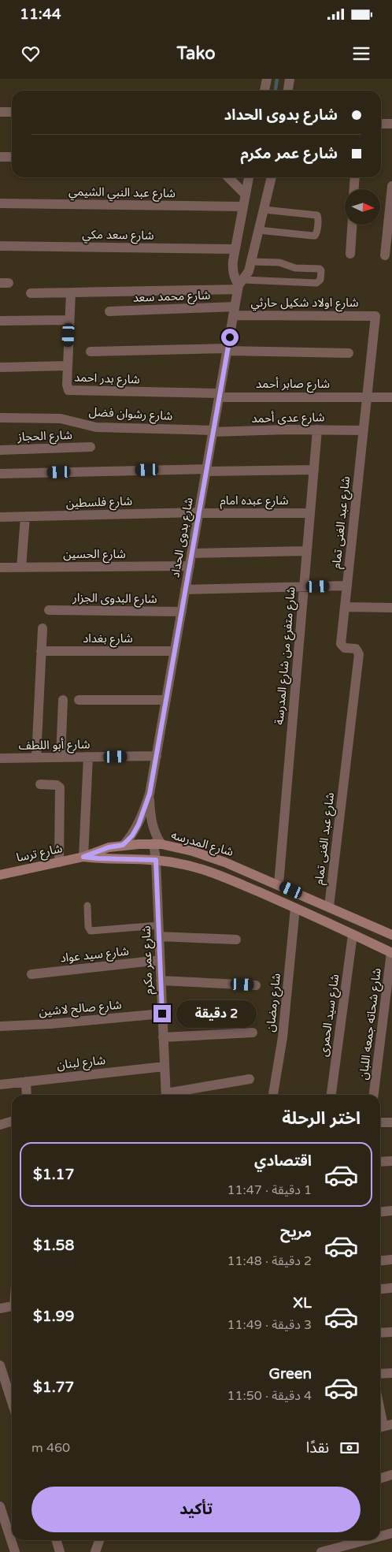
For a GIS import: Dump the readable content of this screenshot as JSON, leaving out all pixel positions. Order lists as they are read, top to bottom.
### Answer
{
  "streets": {
    "main road": ["شارع المدرسه", "شارع ترسا"],
    "street": [
      "شارع عبد النبي الشيمي",
      "شارع سعد مكي",
      "شارع محمد سعد",
      "شارع اولاد شكيل حارثي",
      "شارع بدر احمد",
      "شارع صابر أحمد",
      "شارع رشوان فضل",
      "شارع عدى أحمد",
      "شارع الحجاز",
      "شارع عبده امام",
      "شارع فلسطين",
      "شارع عبد الغنى تمام",
      "شارع بدوى الحداد",
      "شارع الحسين",
      "شارع البدوى الجزار",
      "شارع بغداد",
      "شارع متفرع من شارع المدرسة",
      "شارع أبو اللطف",
      "شارع سيد عواد",
      "شارع عمر مكرم",
      "شارع رمضان",
      "شارع صالح لاشين",
      "شارع سيد الحمرى",
      "شارع شحاته جمعه اللبان",
      "شارع لبنان"
    ]
  },
  "crossings": [
    ["شارع محمد سعد", "شارع اولاد شكيل حارثي"],
    ["شارع محمد سعد", "شارع بدوى الحداد"],
    ["شارع اولاد شكيل حارثي", "شارع عبد الغنى تمام"],
    ["شارع اولاد شكيل حارثي", "شارع بدوى الحداد"],
    ["شارع بدر احمد", "شارع صابر أحمد"],
    ["شارع بدر احمد", "شارع بدوى الحداد"],
    ["شارع صابر أحمد", "شارع عبد الغنى تمام"],
    ["شارع صابر أحمد", "شارع بدوى الحداد"],
    ["شارع رشوان فضل", "شارع عدى أحمد"],
    ["شارع رشوان فضل", "شارع بدوى الحداد"],
    ["شارع عدى أحمد", "شارع عبد الغنى تمام"],
    ["شارع عدى أحمد", "شارع بدوى الحداد"],
    ["شارع عدى أحمد", "شارع متفرع من شارع المدرسة"],
    ["شارع عبده امام", "شارع فلسطين"],
    ["شارع عبده امام", "شارع بدوى الحداد"],
    ["شارع عبده امام", "شارع متفرع من شارع المدرسة"],
    ["شارع فلسطين", "شارع بدوى الحداد"],
    ["شارع عبد الغنى تمام", "شارع المدرسه"],
    ["شارع بدوى الحداد", "شارع الحسين"],
    ["شارع بدوى الحداد", "شارع البدوى الجزار"],
    ["شارع بدوى الحداد", "شارع بغداد"],
    ["شارع بدوى الحداد", "شارع أبو اللطف"],
    ["شارع بدوى الحداد", "شارع المدرسه"],
    ["شارع بدوى الحداد", "شارع عمر مكرم"],
    ["شارع متفرع من شارع المدرسة", "شارع المدرسه"],
    ["شارع المدرسه", "شارع ترسا"],
    ["شارع المدرسه", "شارع عمر مكرم"],
    ["شارع المدرسه", "شارع رمضان"],
    ["شارع المدرسه", "شارع سيد الحمرى"],
    ["شارع المدرسه", "شارع شحاته جمعه اللبان"],
    ["شارع سيد عواد", "شارع عمر مكرم"],
    ["شارع عمر مكرم", "شارع صالح لاشين"],
    ["شارع عمر مكرم", "شارع لبنان"]
  ],
  "north": "right",
  "page": {
    "status": "11:44",
    "header": "Tako",
    "banner": ["شارع بدوى الحداد", "شارع عمر مكرم"],
    "bubble": "2 دقيقة",
    "heading": "اختر الرحلة",
    "list": [
      {
        "name": "اقتصادي",
        "note": "1 دقيقة · 11:47",
        "value": "$1.17"
      },
      {
        "name": "مريح",
        "note": "2 دقيقة · 11:48",
        "value": "$1.58"
      },
      {
        "name": "XL",
        "note": "3 دقيقة · 11:49",
        "value": "$1.99"
      },
      {
        "name": "Green",
        "note": "4 دقيقة · 11:50",
        "value": "$1.77"
      }
    ],
    "pay": ["نقدًا", "460 m"],
    "buttons": "تأكيد"
  }
}
